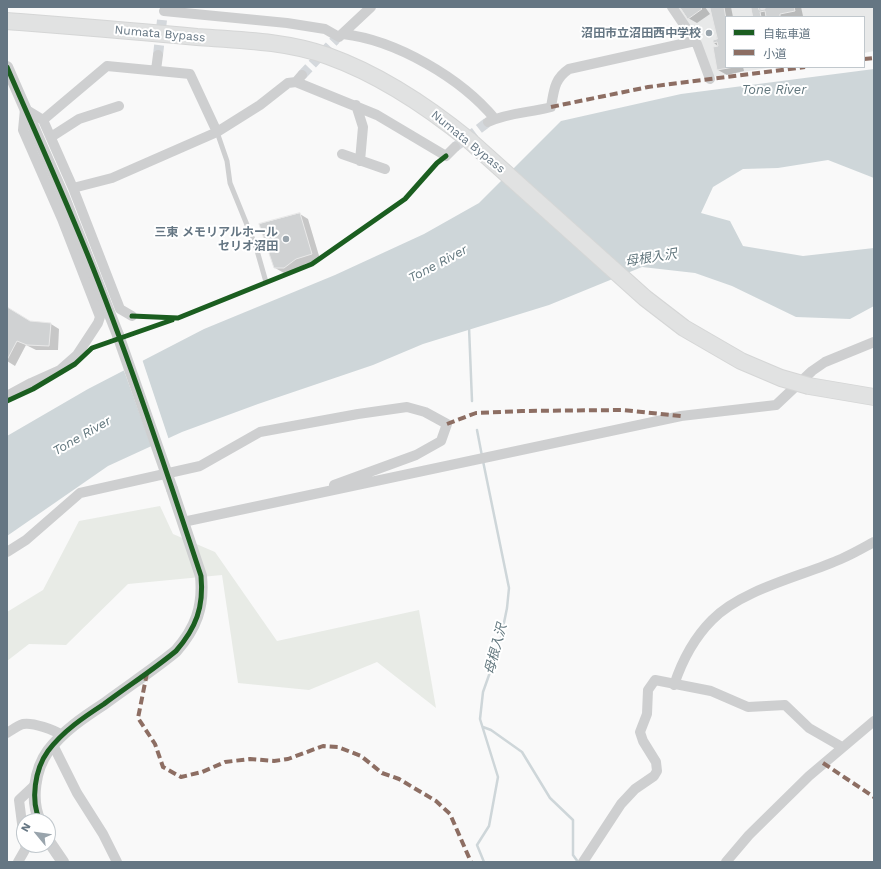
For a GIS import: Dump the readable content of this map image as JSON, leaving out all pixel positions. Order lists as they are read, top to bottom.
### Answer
{
  "streets": {
    "highway": ["Numata Bypass"]
  },
  "water": ["Tone River", "母根入沢"],
  "places": ["沼田市立沼田西中学校", "三東 メモリアルホール セリオ沼田"],
  "legend": ["自転車道", "小道"],
  "north": "top left"
}
